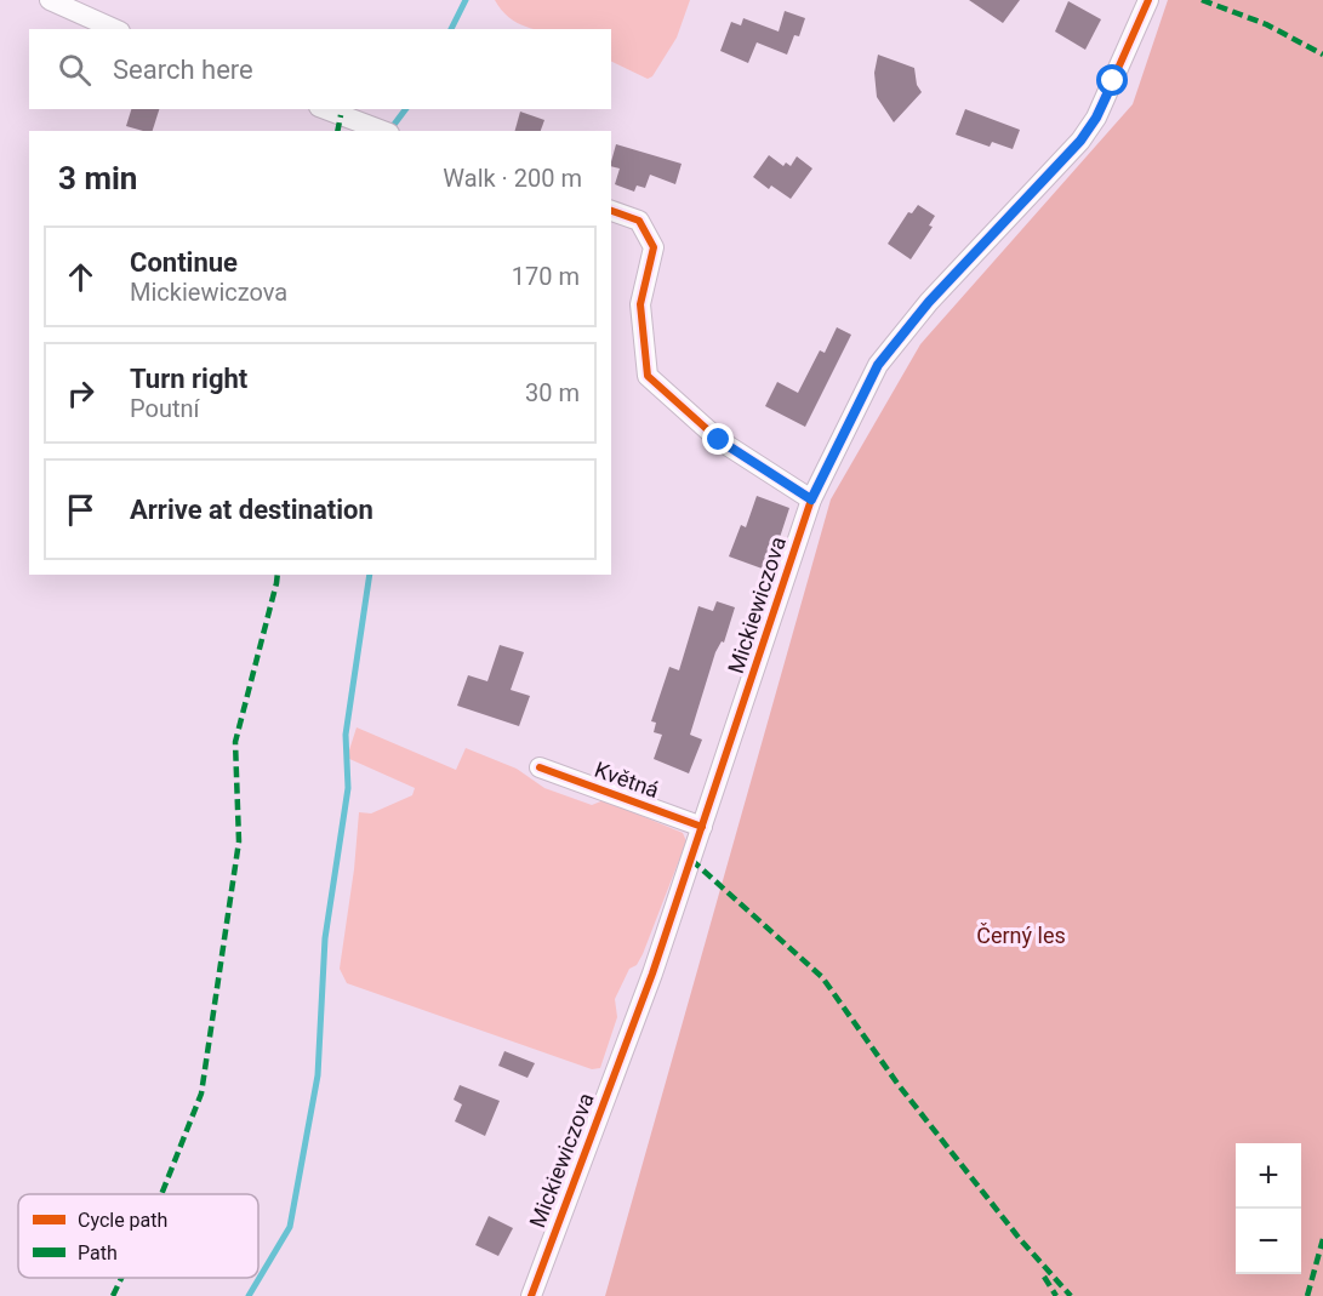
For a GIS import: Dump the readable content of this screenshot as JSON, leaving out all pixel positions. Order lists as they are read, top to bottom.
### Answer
{
  "streets": {
    "street": ["Mickiewiczova", "Květná"]
  },
  "crossings": [
    ["Mickiewiczova", "Květná"]
  ],
  "parks": ["Černý les"],
  "legend": ["Cycle path", "Path"],
  "page": {
    "search": "Search here",
    "heading": ["3 min", "Walk · 200 m"],
    "list": [
      ["Continue", "Mickiewiczova", "170 m"],
      ["Turn right", "Poutní", "30 m"],
      "Arrive at destination"
    ],
    "map_buttons": ["+", "−"]
  }
}
